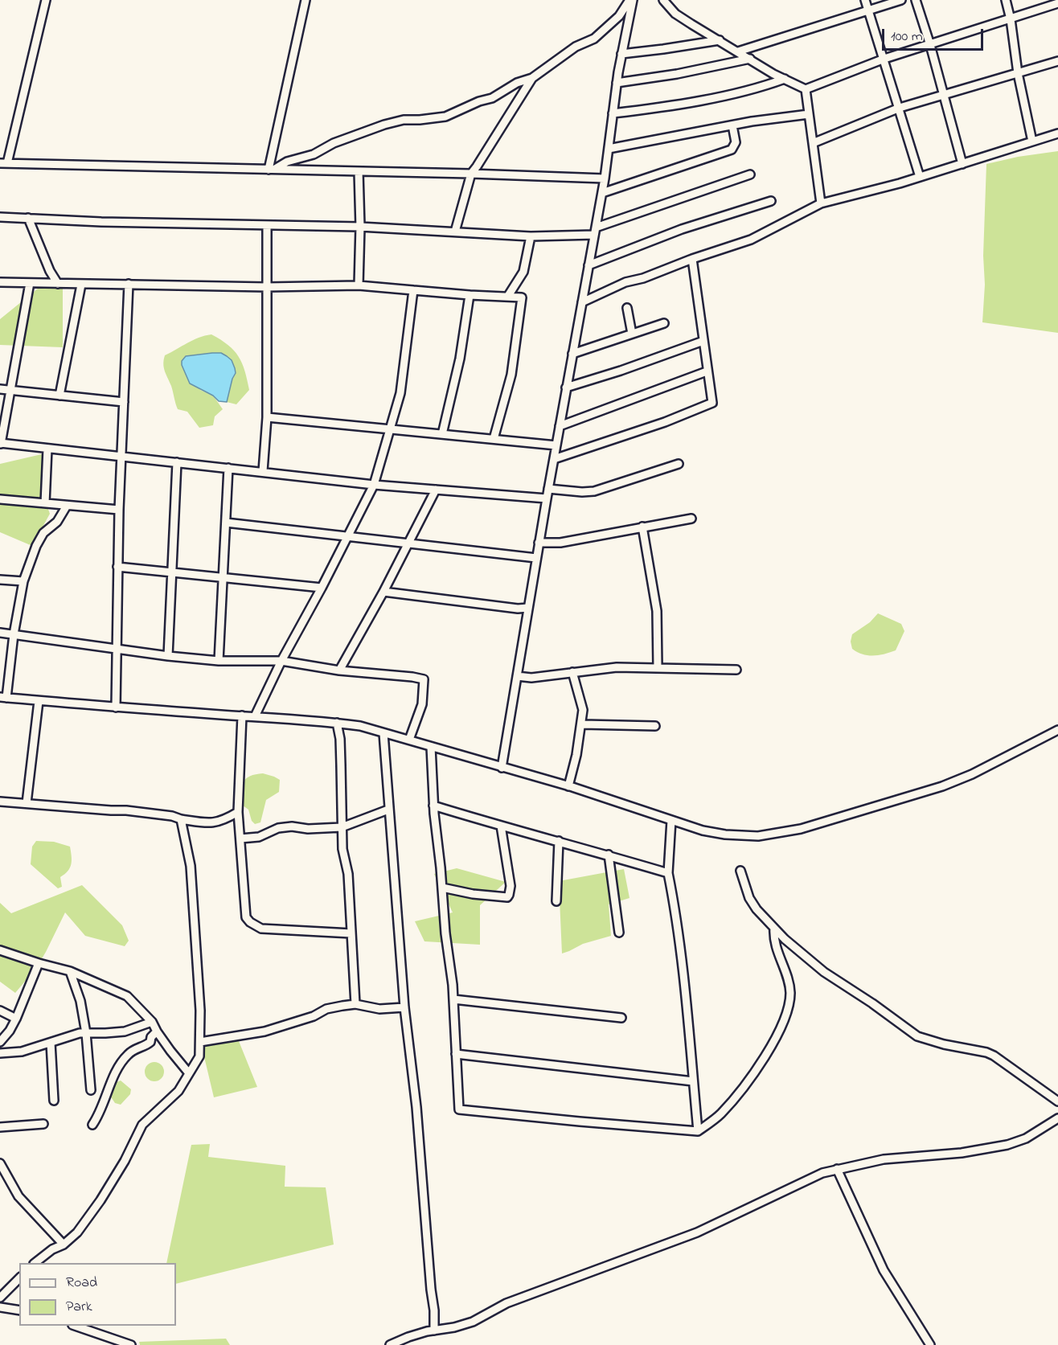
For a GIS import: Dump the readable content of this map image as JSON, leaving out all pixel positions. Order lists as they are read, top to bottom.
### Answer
{
  "legend": ["Road", "Park"],
  "scale_bar": "100 m"
}
